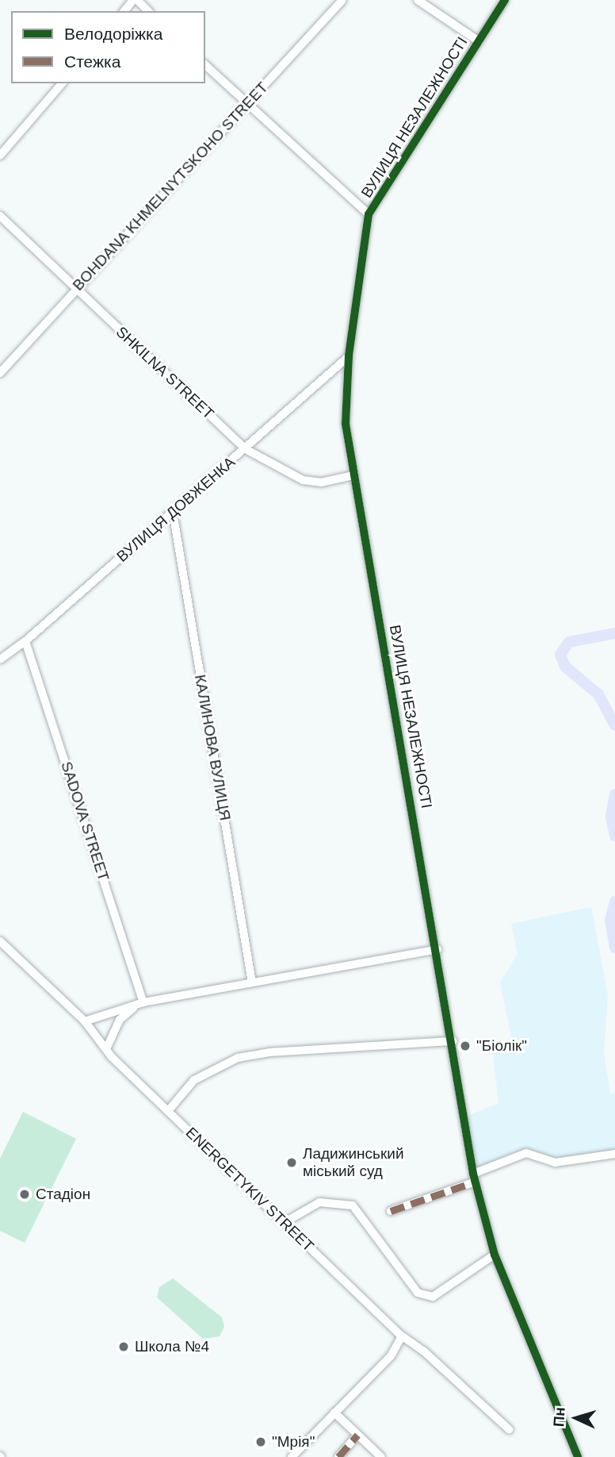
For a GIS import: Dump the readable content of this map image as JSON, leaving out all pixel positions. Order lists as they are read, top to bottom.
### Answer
{
  "streets": {
    "street": [
      "ВУЛИЦЯ НЕЗАЛЕЖНОСТІ",
      "BOHDANA KHMELNYTSKOHO STREET",
      "SHKILNA STREET",
      "ВУЛИЦЯ ДОВЖЕНКА",
      "КАЛИНОВА ВУЛИЦЯ",
      "SADOVA STREET",
      "ENERGETYKIV STREET"
    ]
  },
  "crossings": [
    ["ВУЛИЦЯ НЕЗАЛЕЖНОСТІ", "SHKILNA STREET"],
    ["ВУЛИЦЯ НЕЗАЛЕЖНОСТІ", "ВУЛИЦЯ ДОВЖЕНКА"],
    ["BOHDANA KHMELNYTSKOHO STREET", "SHKILNA STREET"],
    ["SHKILNA STREET", "ВУЛИЦЯ ДОВЖЕНКА"],
    ["ВУЛИЦЯ ДОВЖЕНКА", "КАЛИНОВА ВУЛИЦЯ"],
    ["ВУЛИЦЯ ДОВЖЕНКА", "SADOVA STREET"]
  ],
  "places": [
    "\"Біолік\"",
    "Ладижинський міський суд",
    "Стадіон",
    "Школа №4",
    "\"Мрія\""
  ],
  "legend": ["Велодоріжка", "Стежка"],
  "north": "left"
}
